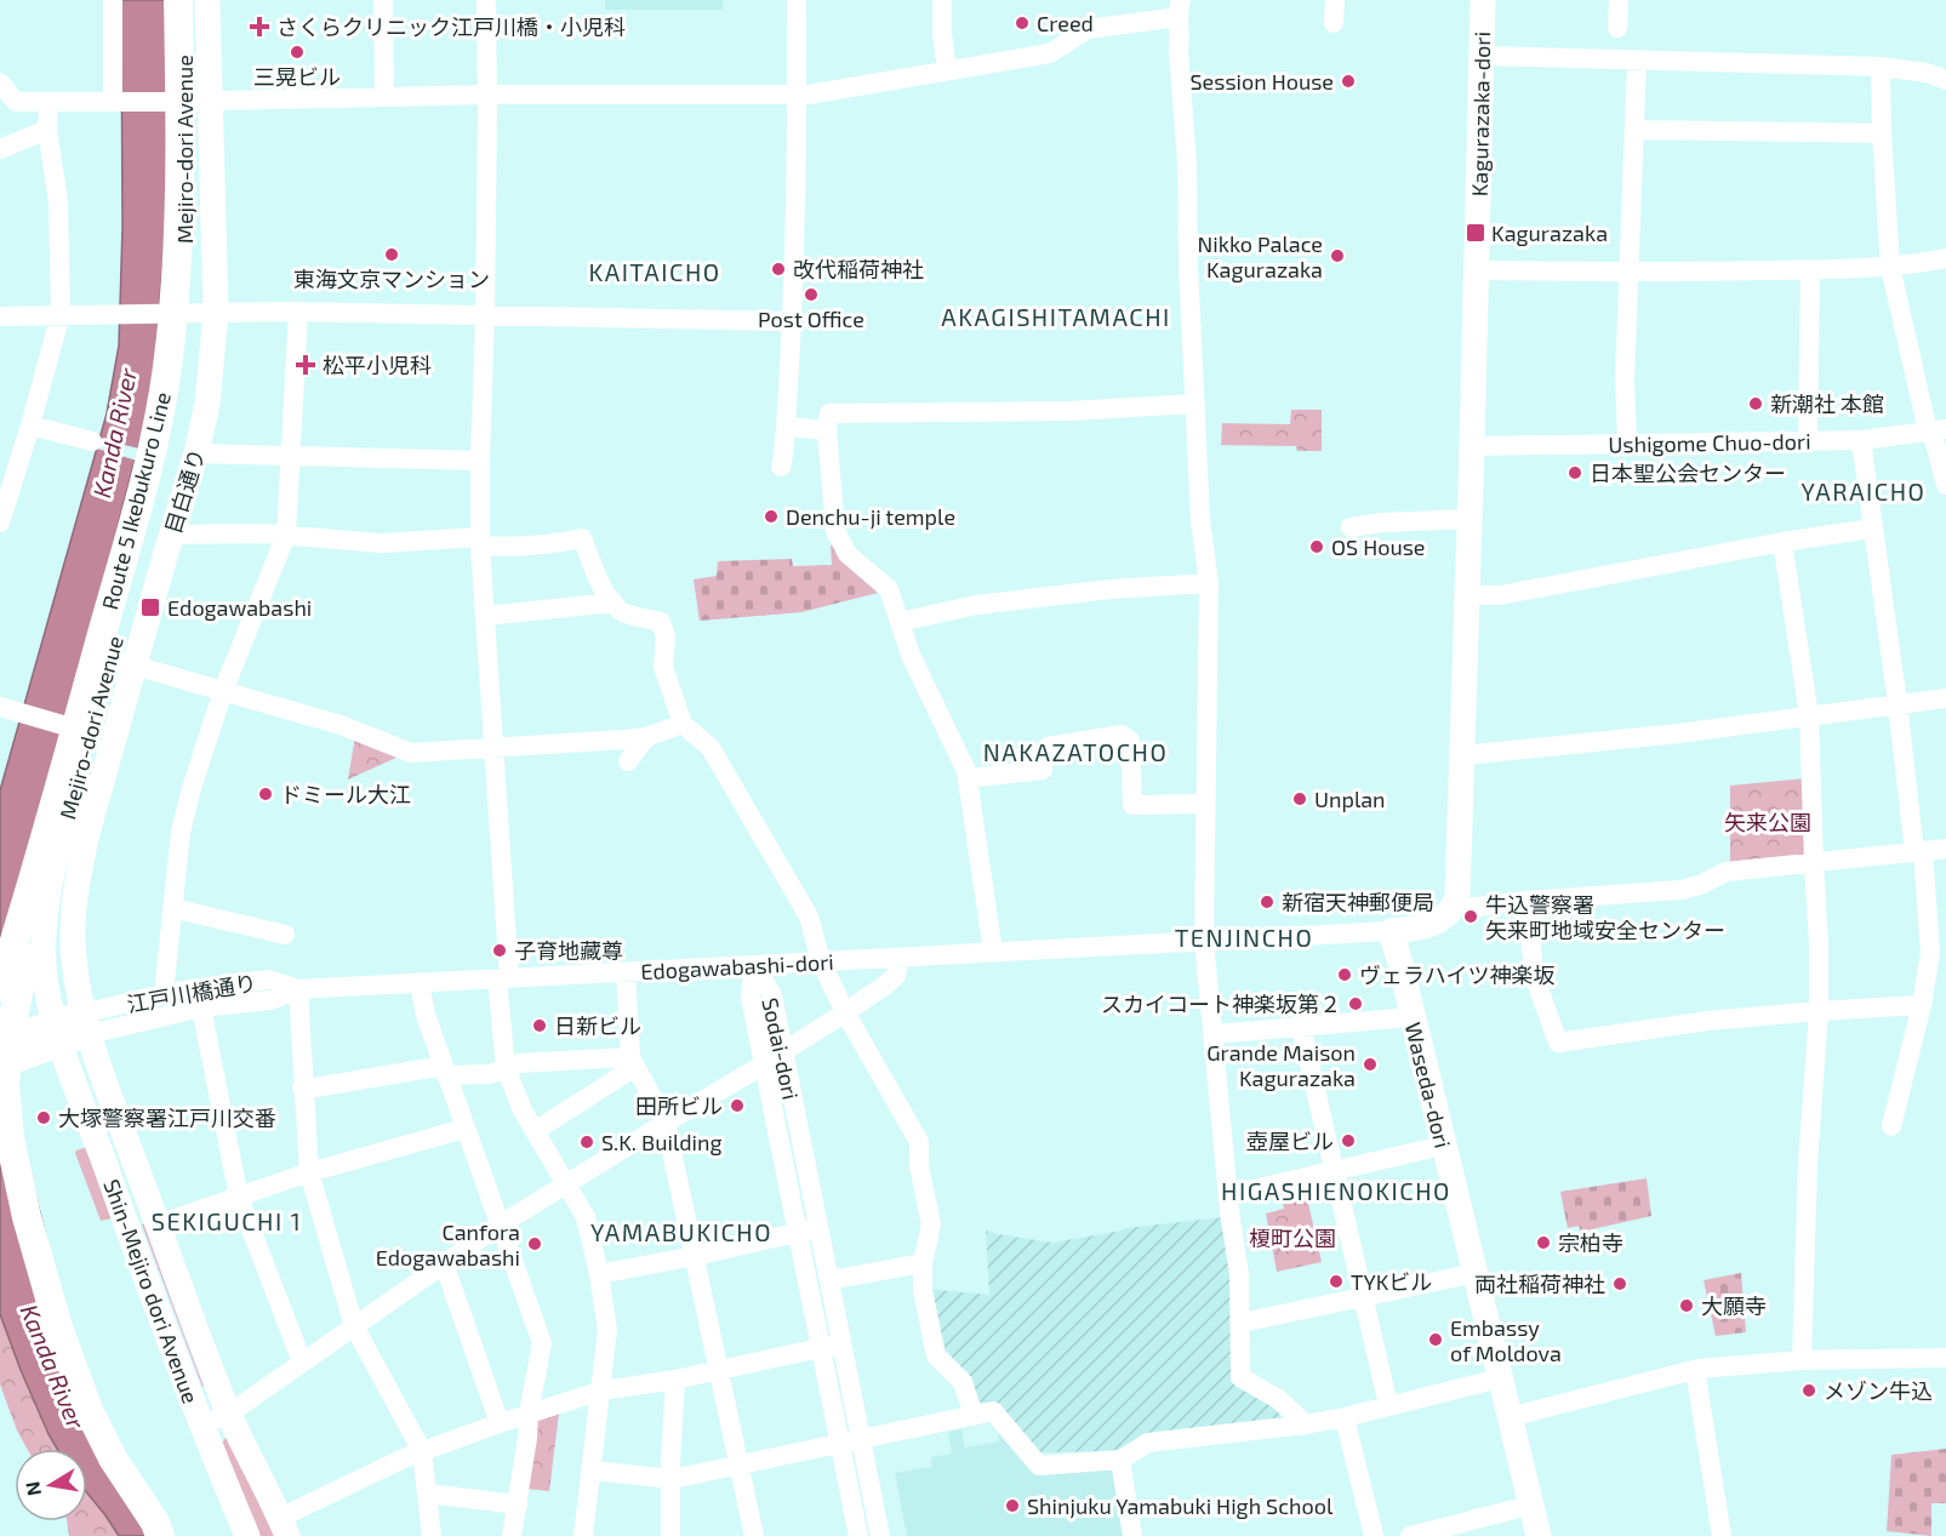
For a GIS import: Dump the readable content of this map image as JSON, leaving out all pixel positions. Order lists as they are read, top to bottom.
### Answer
{
  "streets": {
    "highway": ["Route 5 Ikebukuro Line"],
    "main road": [
      "Kagurazaka-dori",
      "Mejiro-dori Avenue",
      "目白通り",
      "Waseda-dori",
      "Shin-Mejiro dori Avenue"
    ],
    "street": [
      "Ushigome Chuo-dori",
      "Edogawabashi-dori",
      "江戸川橋通り",
      "Sodai-dori"
    ]
  },
  "crossings": [
    ["Kagurazaka-dori", "Ushigome Chuo-dori"],
    ["Mejiro-dori Avenue", "目白通り"],
    ["Mejiro-dori Avenue", "Route 5 Ikebukuro Line"],
    ["Mejiro-dori Avenue", "Edogawabashi-dori"],
    ["Mejiro-dori Avenue", "江戸川橋通り"],
    ["Mejiro-dori Avenue", "Shin-Mejiro dori Avenue"],
    ["Edogawabashi-dori", "江戸川橋通り"],
    ["Edogawabashi-dori", "Sodai-dori"],
    ["Edogawabashi-dori", "Waseda-dori"],
    ["Edogawabashi-dori", "Shin-Mejiro dori Avenue"],
    ["江戸川橋通り", "Shin-Mejiro dori Avenue"]
  ],
  "districts": [
    "KAITAICHO",
    "AKAGISHITAMACHI",
    "YARAICHO",
    "NAKAZATOCHO",
    "TENJINCHO",
    "HIGASHIENOKICHO",
    "SEKIGUCHI 1",
    "YAMABUKICHO"
  ],
  "water": ["Kanda River"],
  "parks": ["矢来公園", "榎町公園"],
  "places": {
    "other": [
      "Creed",
      "三晃ビル",
      "Session House",
      "東海文京マンション",
      "Nikko Palace Kagurazaka",
      "改代稲荷神社",
      "Post Office",
      "新潮社 本館",
      "日本聖公会センター",
      "Denchu-ji temple",
      "OS House",
      "ドミール大江",
      "Unplan",
      "新宿天神郵便局",
      "牛込警察署 矢来町地域安全センター",
      "子育地藏尊",
      "ヴェラハイツ神楽坂",
      "スカイコート神楽坂第２",
      "日新ビル",
      "Grande Maison Kagurazaka",
      "田所ビル",
      "大塚警察署江戸川交番",
      "壺屋ビル",
      "S.K. Building",
      "宗柏寺",
      "Canfora Edogawabashi",
      "TYKビル",
      "両社稲荷神社",
      "大願寺",
      "Embassy of Moldova",
      "メゾン牛込",
      "Shinjuku Yamabuki High School"
    ],
    "health": ["さくらクリニック江戸川橋・小児科", "松平小児科"],
    "transit": ["Kagurazaka", "Edogawabashi"]
  },
  "north": "left"
}
